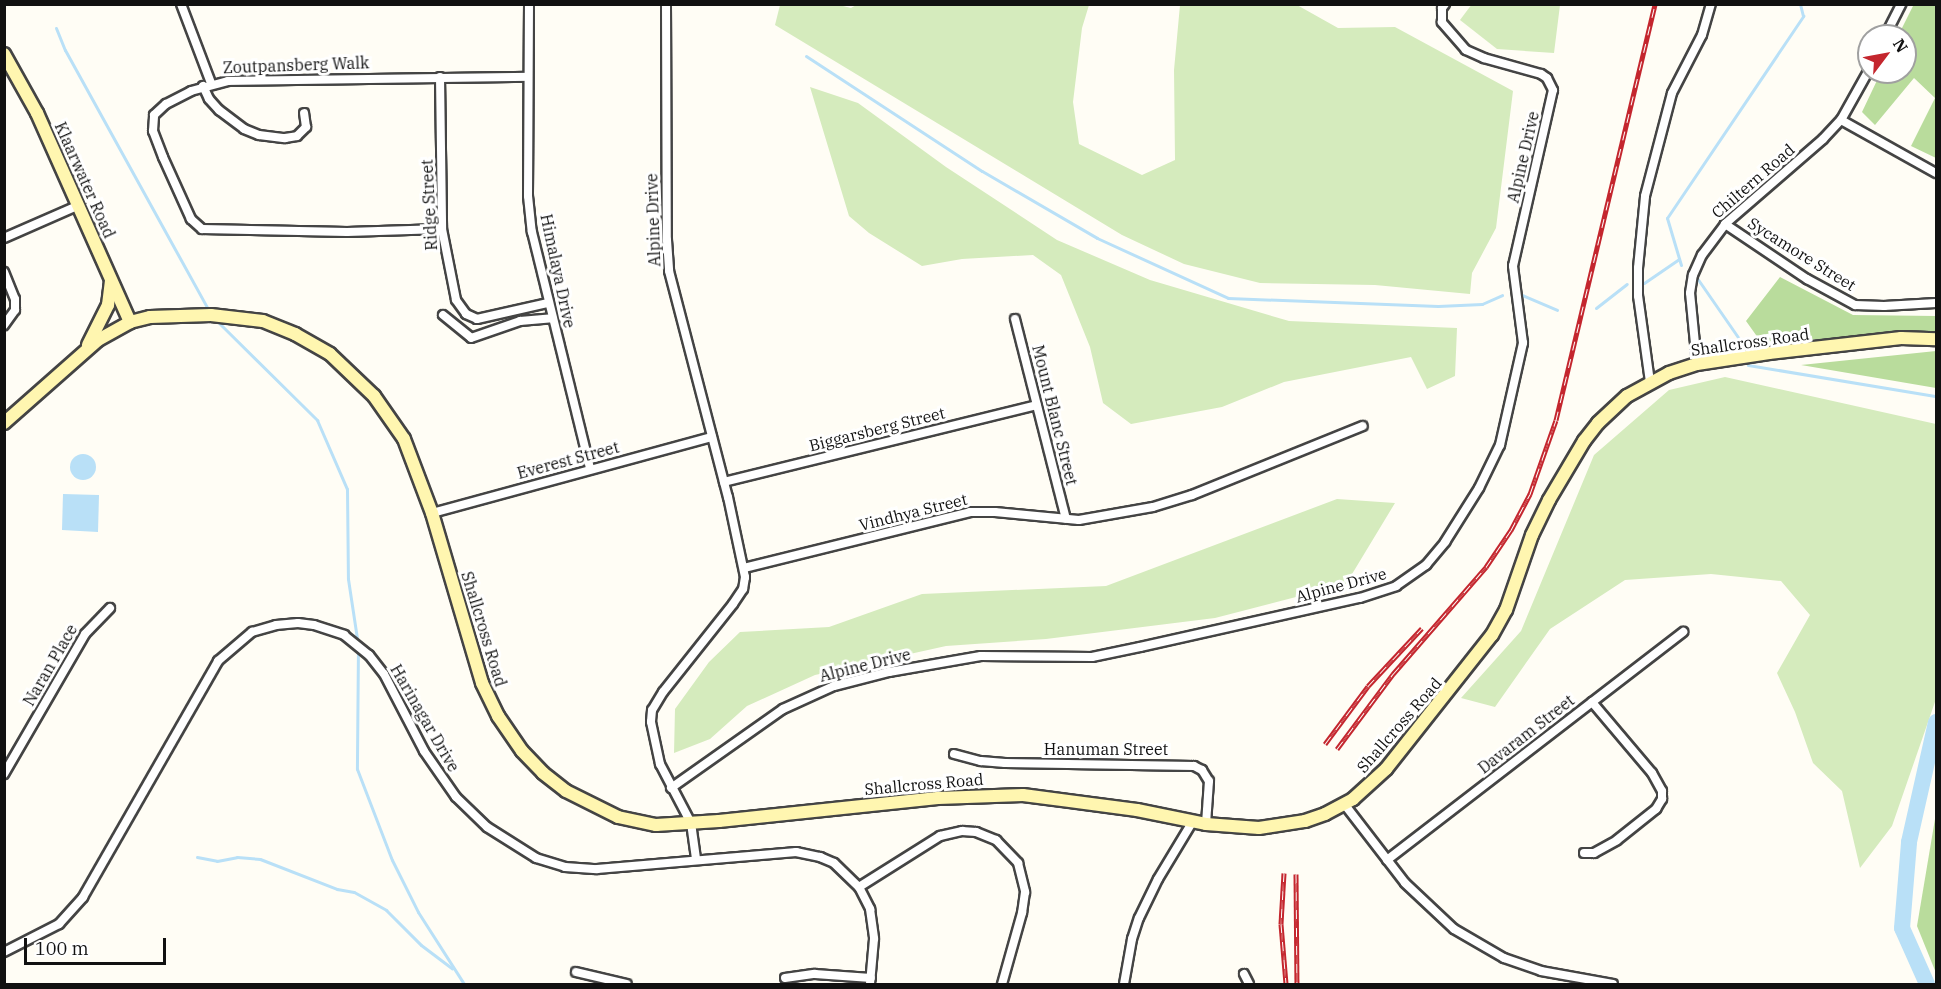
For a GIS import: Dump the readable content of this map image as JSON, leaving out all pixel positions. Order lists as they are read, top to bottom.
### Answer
{
  "streets": {
    "street": [
      "Zoutpansberg Walk",
      "Alpine Drive",
      "Klaarwater Road",
      "Chiltern Road",
      "Ridge Street",
      "Sycamore Street",
      "Himalaya Drive",
      "Shallcross Road",
      "Mount Blanc Street",
      "Biggarsberg Street",
      "Everest Street",
      "Vindhya Street",
      "Naran Place",
      "Harinagar Drive",
      "Davaram Street",
      "Hanuman Street"
    ]
  },
  "crossings": [
    ["Zoutpansberg Walk", "Ridge Street"],
    ["Zoutpansberg Walk", "Himalaya Drive"],
    ["Alpine Drive", "Shallcross Road"],
    ["Alpine Drive", "Biggarsberg Street"],
    ["Alpine Drive", "Everest Street"],
    ["Alpine Drive", "Vindhya Street"],
    ["Alpine Drive", "Harinagar Drive"],
    ["Klaarwater Road", "Shallcross Road"],
    ["Chiltern Road", "Sycamore Street"],
    ["Chiltern Road", "Shallcross Road"],
    ["Ridge Street", "Himalaya Drive"],
    ["Himalaya Drive", "Everest Street"],
    ["Shallcross Road", "Everest Street"],
    ["Shallcross Road", "Hanuman Street"],
    ["Mount Blanc Street", "Biggarsberg Street"],
    ["Mount Blanc Street", "Vindhya Street"]
  ],
  "scale_bar": "100 m",
  "north": "top right"
}
